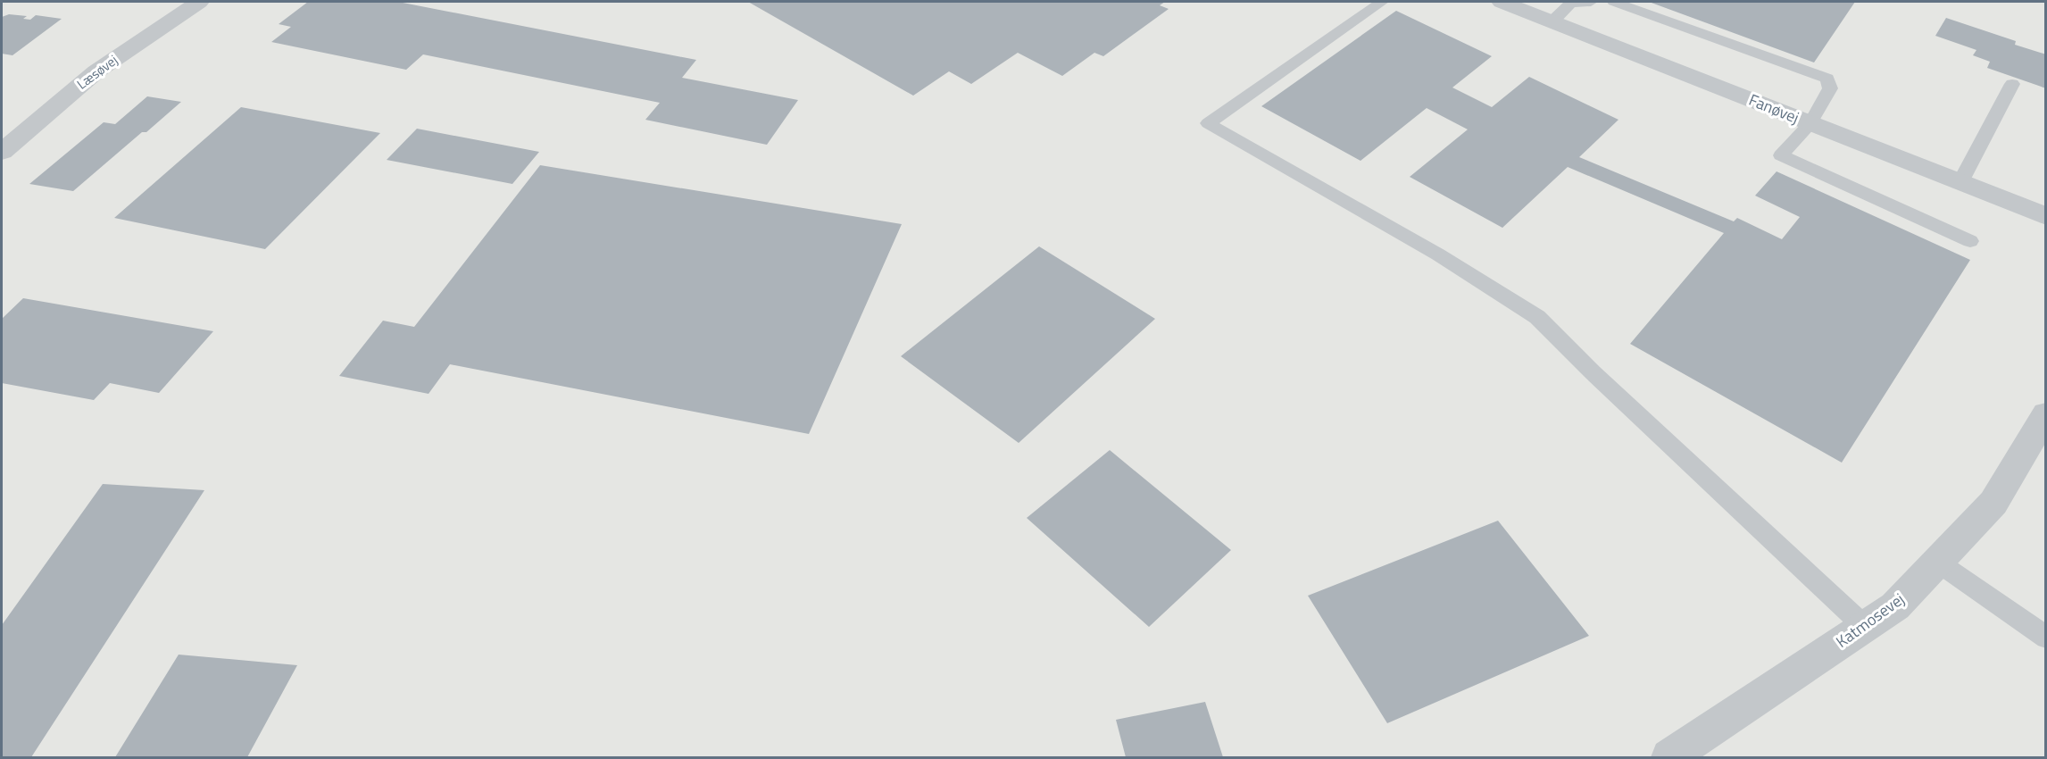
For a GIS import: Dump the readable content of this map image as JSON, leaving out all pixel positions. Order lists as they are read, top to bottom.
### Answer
{
  "streets": {
    "street": ["Læsøvej", "Fanøvej", "Katmosevej"]
  }
}
